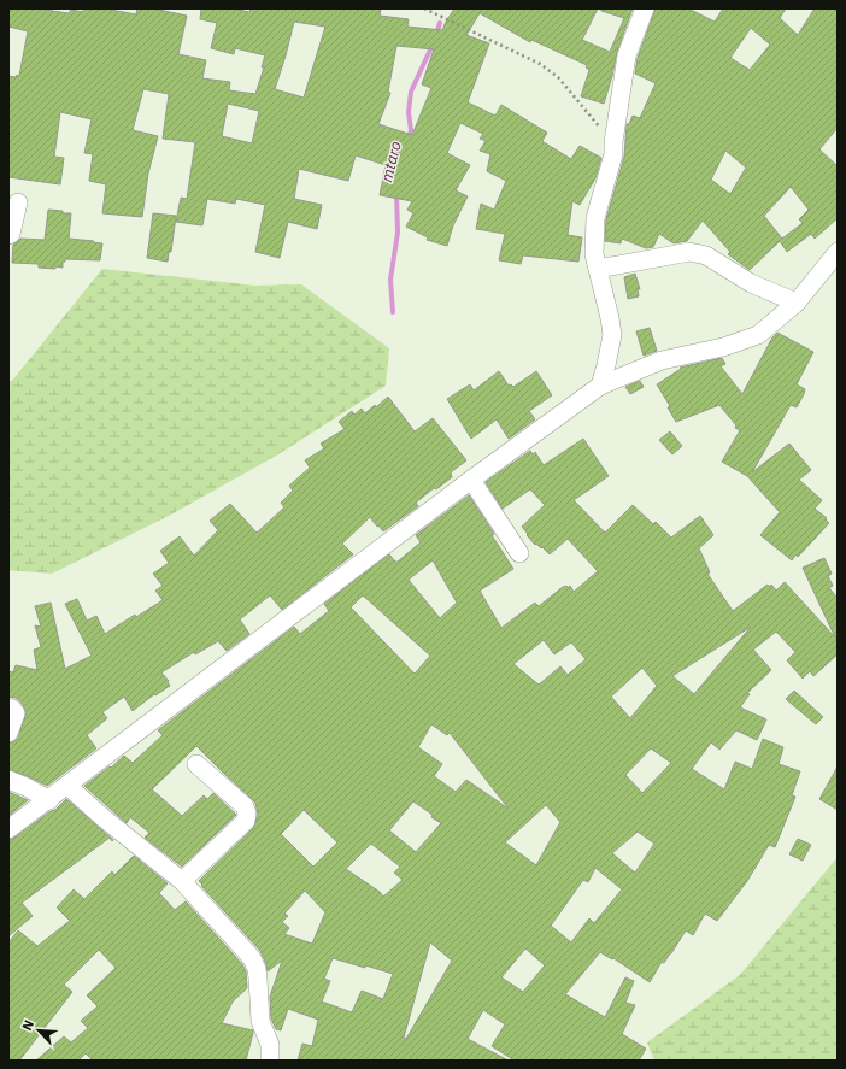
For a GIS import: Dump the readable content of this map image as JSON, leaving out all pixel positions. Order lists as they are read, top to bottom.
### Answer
{
  "water": ["mtaro"],
  "north": "top left"
}
